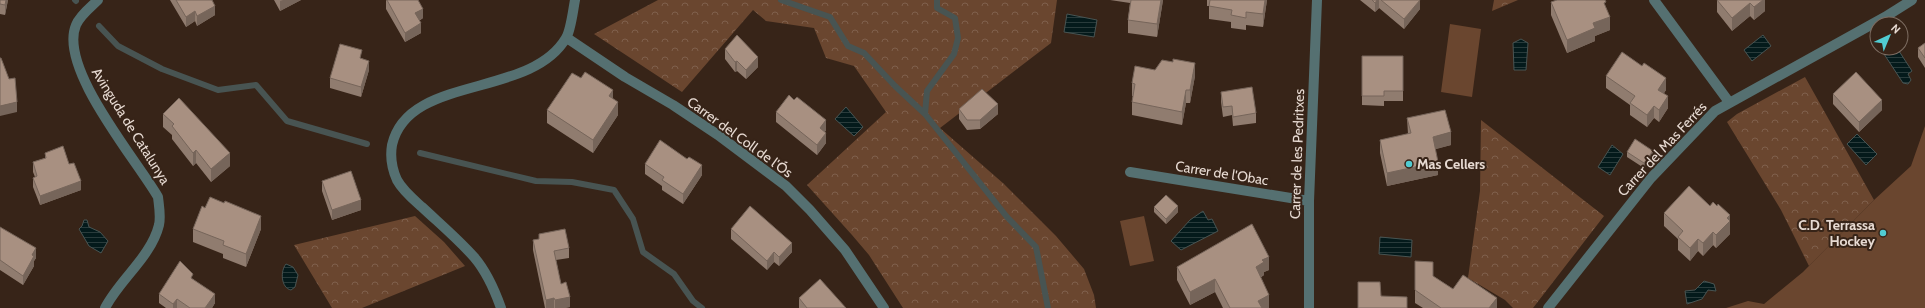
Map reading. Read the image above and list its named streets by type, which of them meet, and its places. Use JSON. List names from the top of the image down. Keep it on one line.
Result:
{"streets":{"street":["Avinguda de Catalunya","Carrer del Coll de l'Ós","Carrer del Mas Ferrés","Carrer de les Pedritxes","Carrer de l'Obac"]},"crossings":[["Carrer de les Pedritxes","Carrer de l'Obac"]],"places":["Mas Cellers","C.D. Terrassa Hockey"],"north":"top right"}
